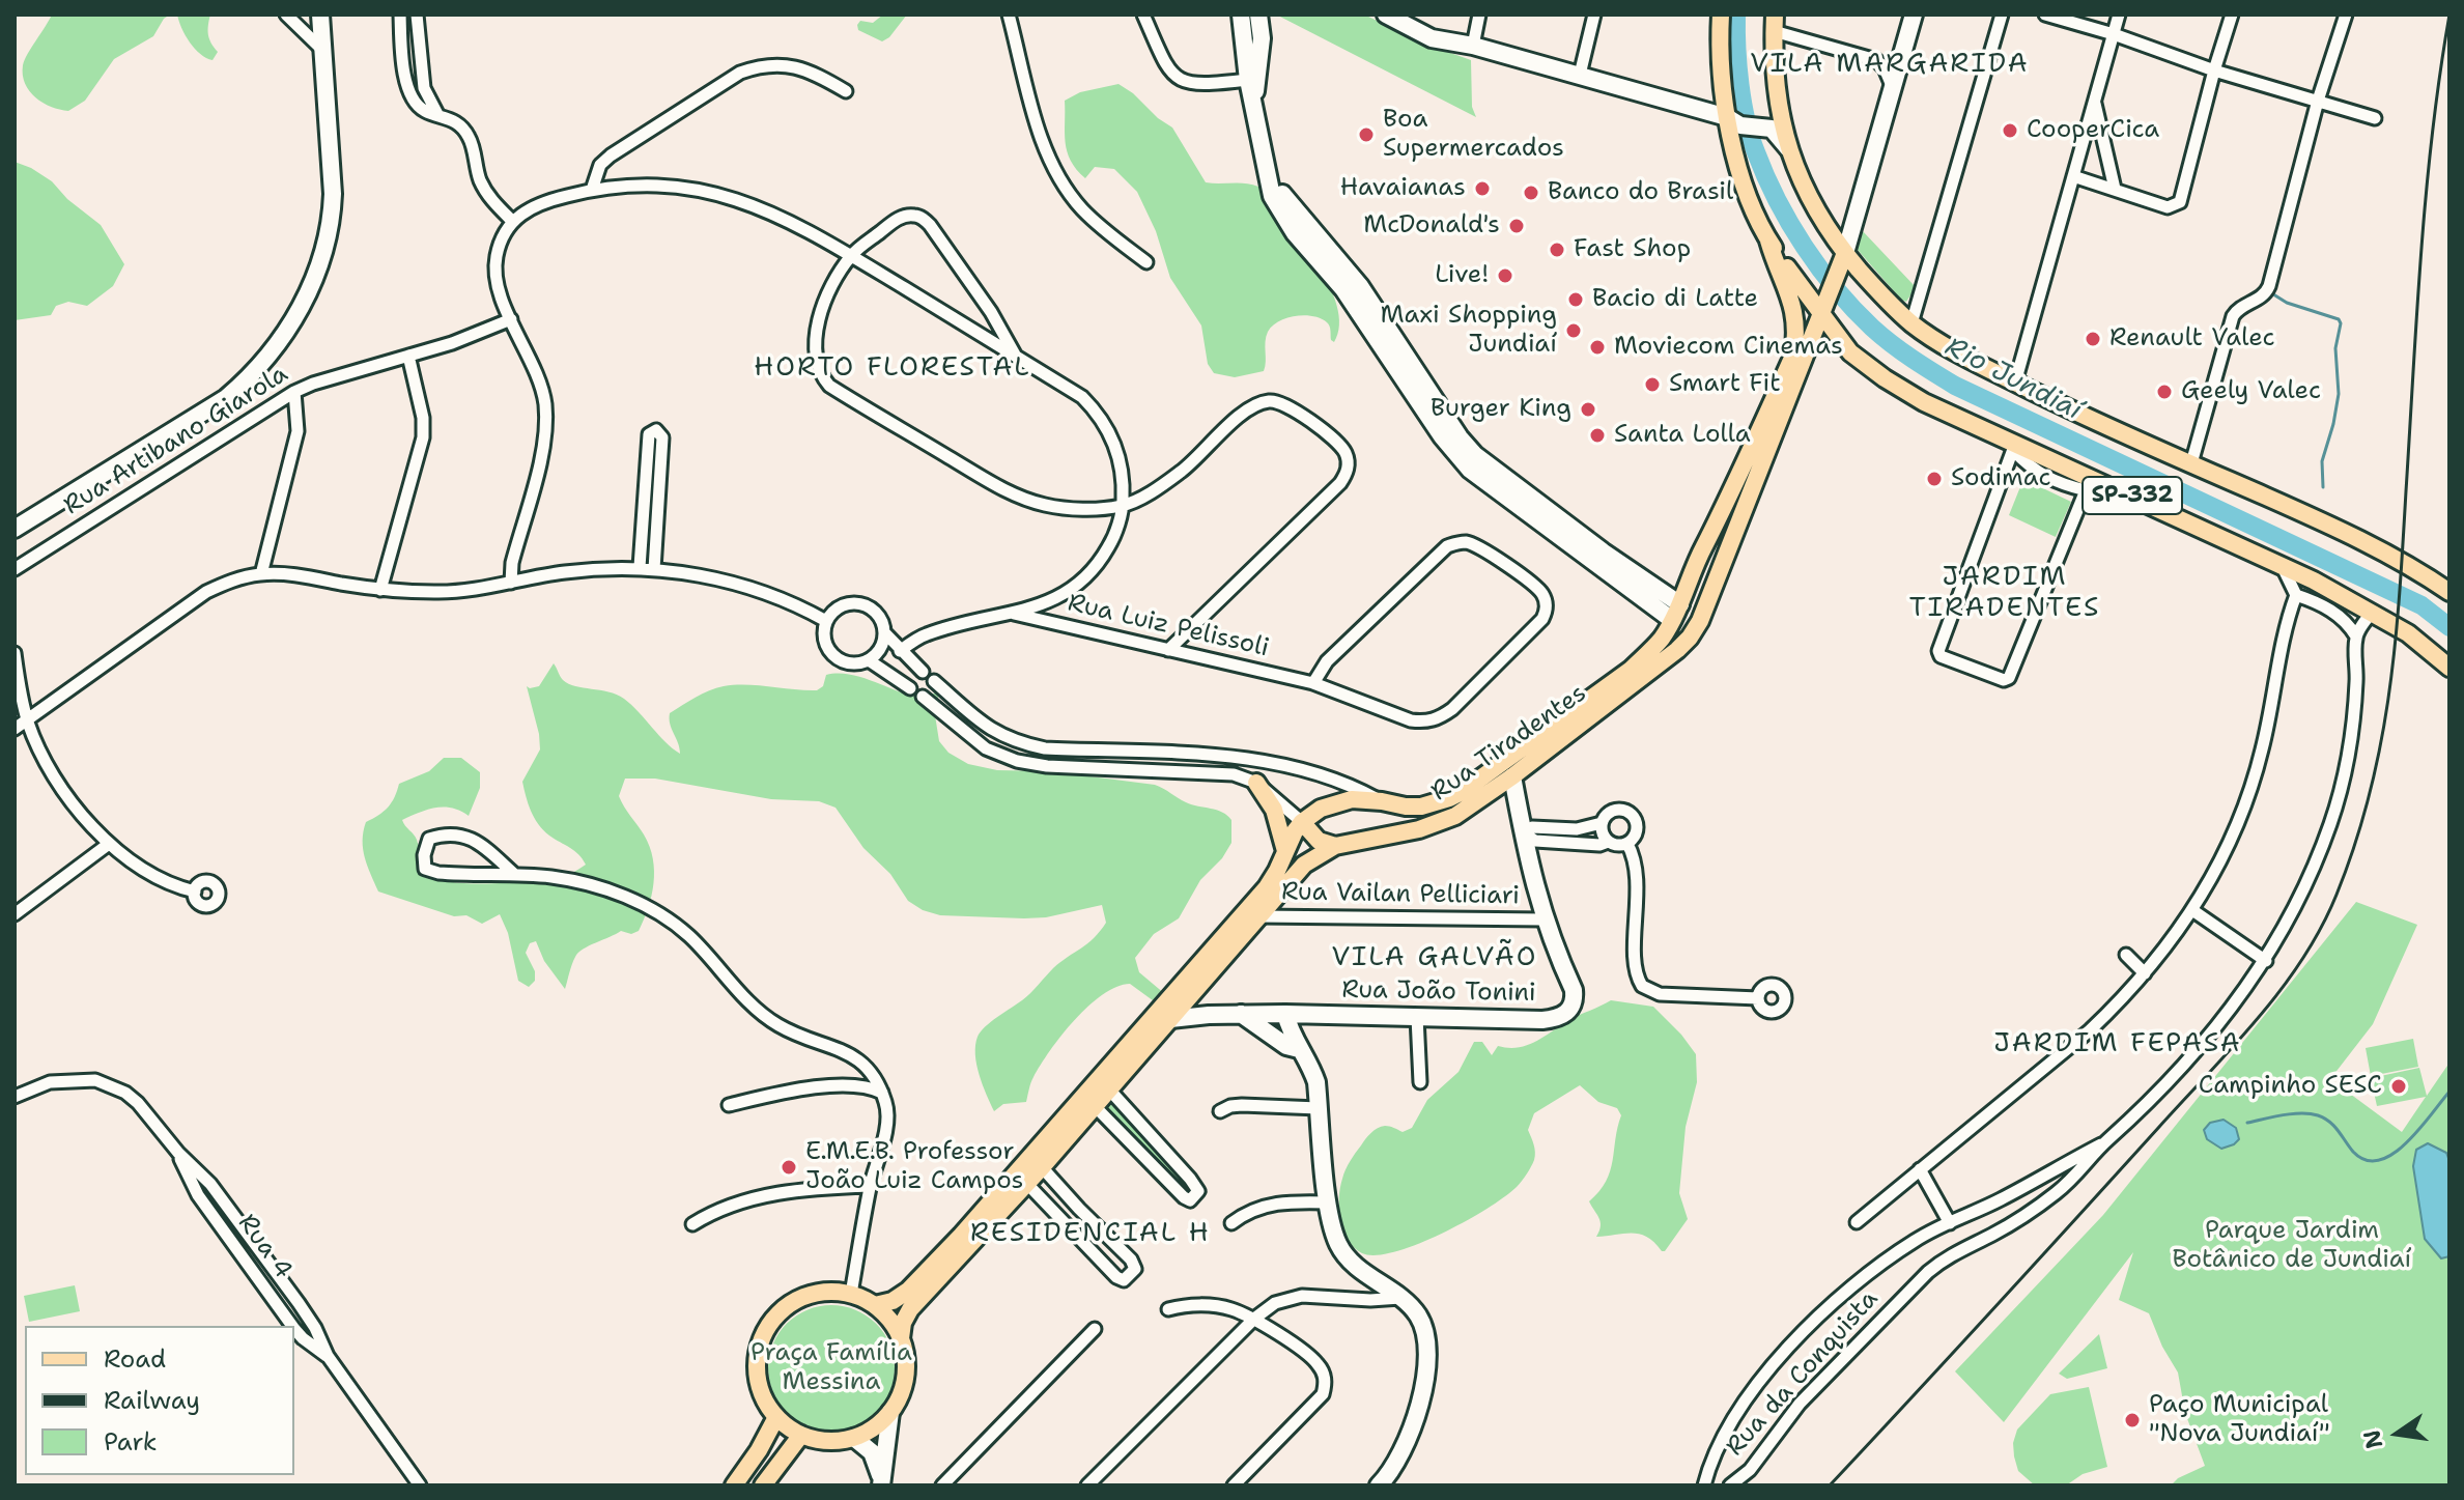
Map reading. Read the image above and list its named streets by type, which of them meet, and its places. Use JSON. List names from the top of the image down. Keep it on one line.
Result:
{"streets":{"main road":["SP-332","Rua Tiradentes"],"street":["Rua Artibano Giarola","Rua Luiz Pelissoli","Rua Vailan Pelliciari","Rua João Tonini","Rua 4","Rua da Conquista"]},"crossings":[["SP-332","Rua Tiradentes"],["Rua Tiradentes","Rua Vailan Pelliciari"],["Rua Tiradentes","Rua João Tonini"],["Rua Vailan Pelliciari","Rua João Tonini"]],"districts":["VILA MARGARIDA","HORTO FLORESTAL","JARDIM TIRADENTES","VILA GALVÃO","JARDIM FEPASA","RESIDENCIAL H"],"water":["Rio Jundiaí"],"parks":["Parque Jardim Botânico de Jundiaí","Praça Família Messina"],"places":["CooperCica","Boa Supermercados","Havaianas","Banco do Brasil","McDonald's","Fast Shop","Live!","Bacio di Latte","Maxi Shopping Jundiaí","Renault Valec","Moviecom Cinemas","Smart Fit","Geely Valec","Burger King","Santa Lolla","Sodimac","Campinho SESC","E.M.E.B. Professor João Luiz Campos","Paço Municipal \"Nova Jundiaí\""],"legend":["Road","Railway","Park"],"north":"left"}
